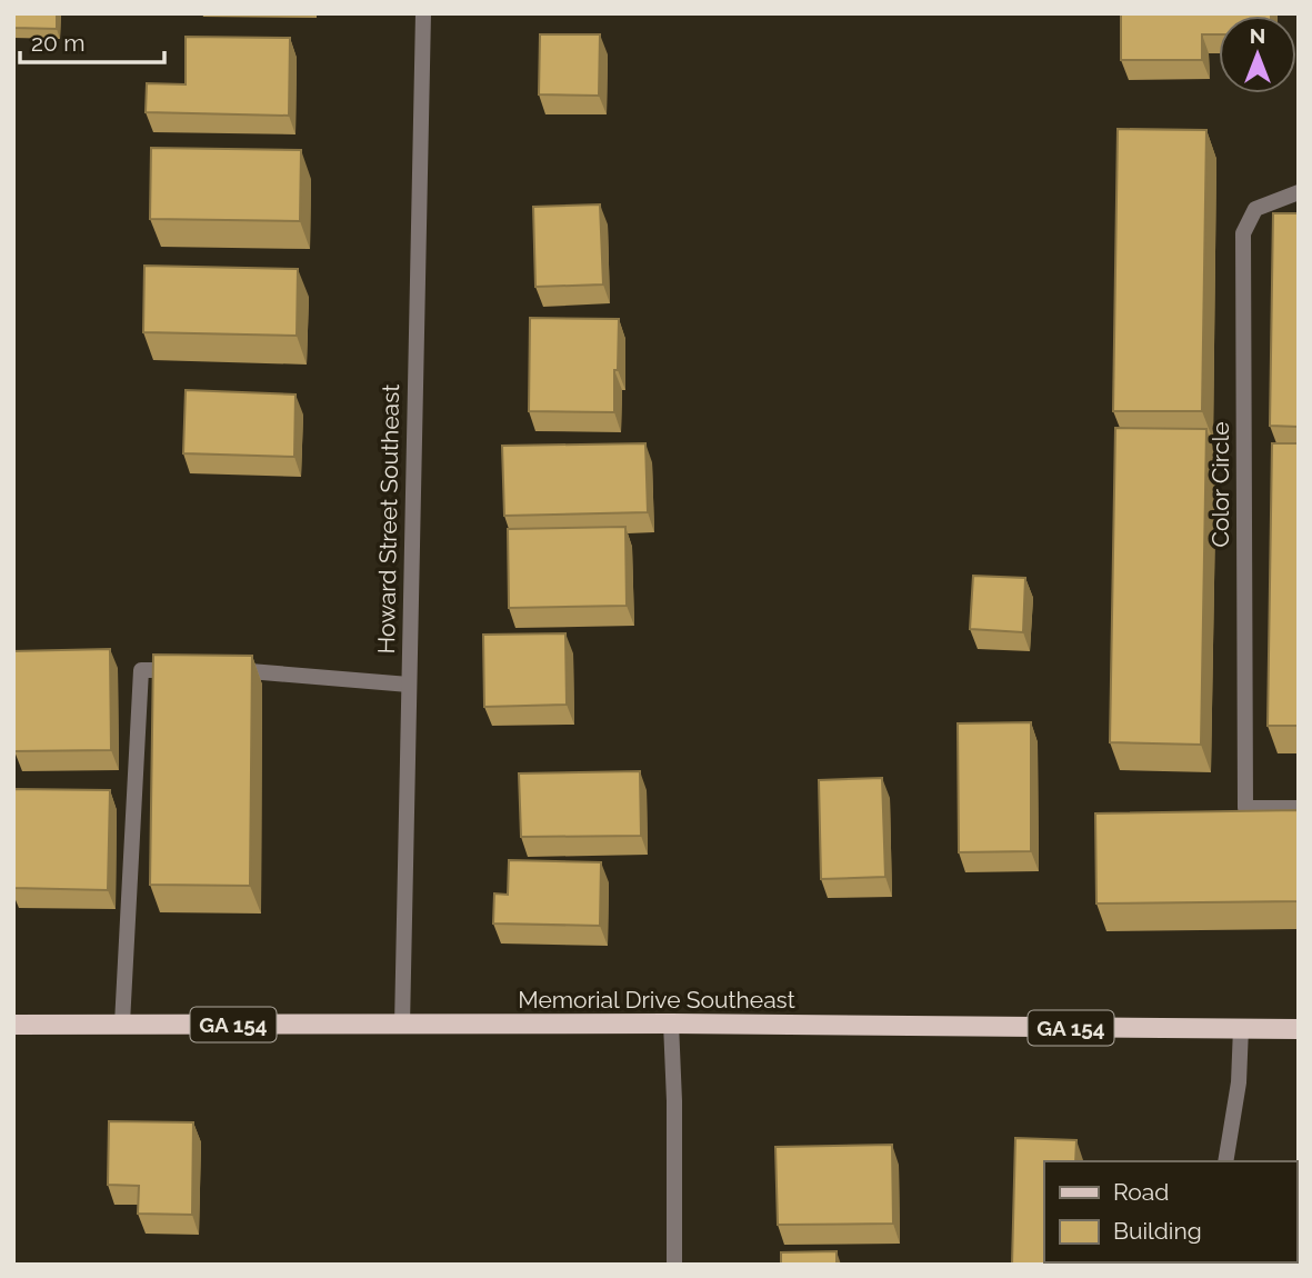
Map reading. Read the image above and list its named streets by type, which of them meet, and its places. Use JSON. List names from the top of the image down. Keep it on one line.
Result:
{"streets":{"main road":["Memorial Drive Southeast","GA 154"],"street":["Color Circle","Howard Street Southeast"]},"crossings":[["Howard Street Southeast","Memorial Drive Southeast"]],"legend":["Road","Building"],"scale_bar":"20 m","north":"top"}
